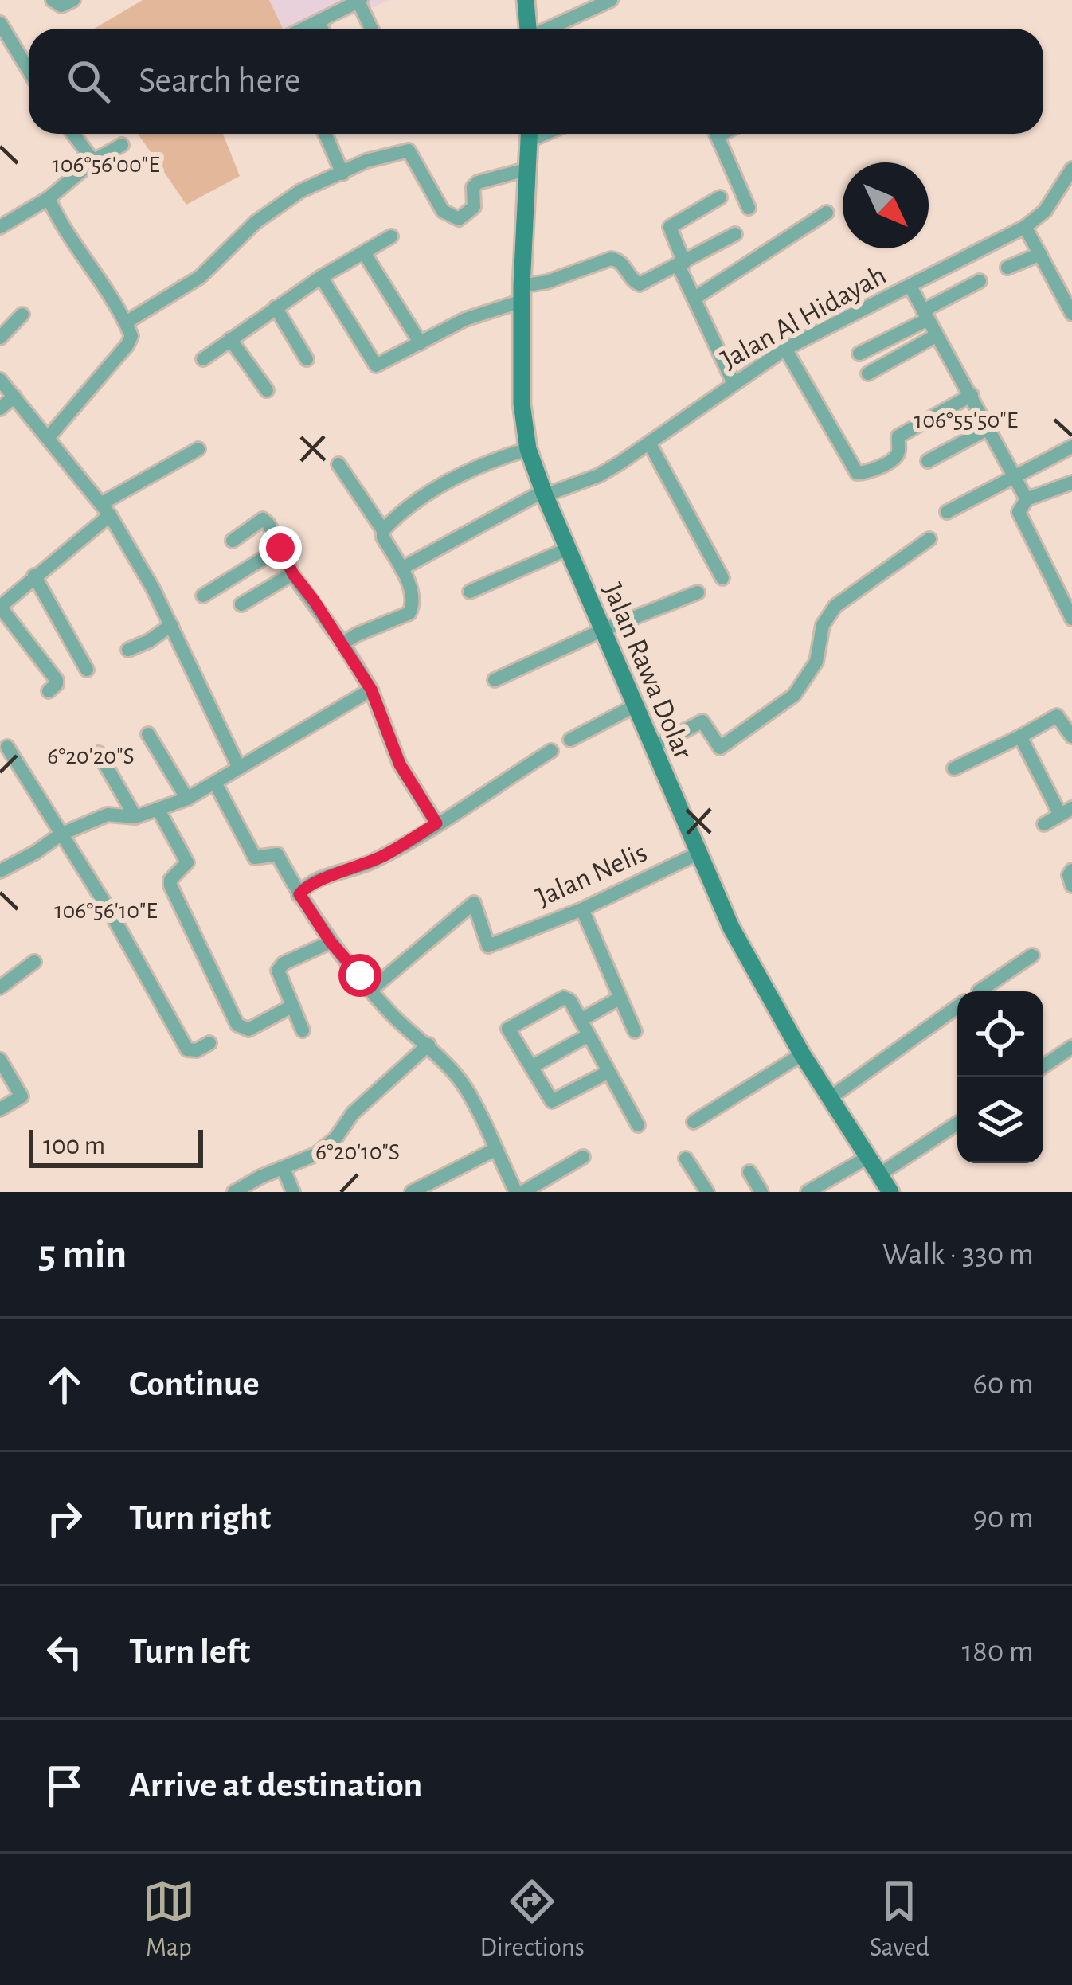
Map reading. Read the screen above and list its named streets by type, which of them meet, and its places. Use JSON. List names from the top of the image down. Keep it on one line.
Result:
{"streets":{"street":["Jalan Al Hidayah","Jalan Rawa Dolar","Jalan Nelis"]},"crossings":[["Jalan Al Hidayah","Jalan Rawa Dolar"],["Jalan Rawa Dolar","Jalan Nelis"]],"scale_bar":"100 m","north":"bottom right","page":{"search":"Search here","scale":"100 m","heading":["5 min","Walk · 330 m"],"list":[["Continue","60 m"],["Turn right","90 m"],["Turn left","180 m"],"Arrive at destination"],"nav":["Map","Directions","Saved"]},"coordinates":["106°56'00\"E","106°55'50\"E","6°20'20\"S","106°56'10\"E","6°20'10\"S"]}
